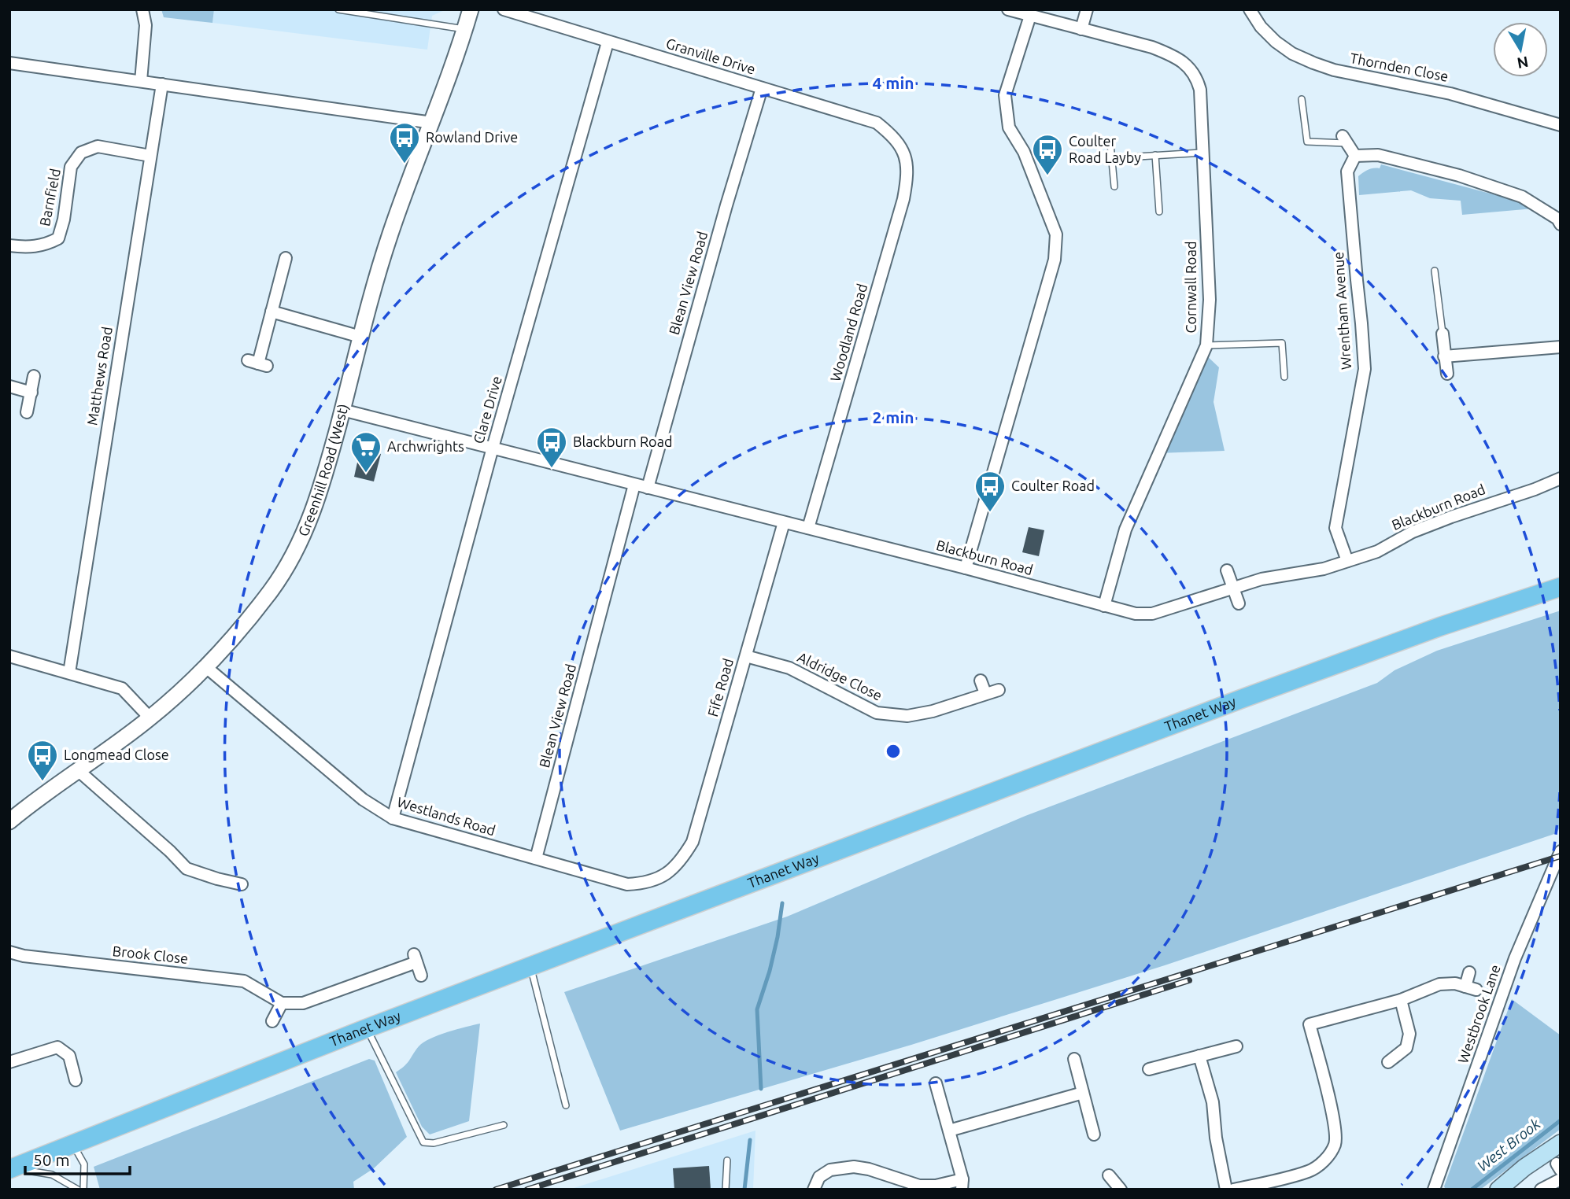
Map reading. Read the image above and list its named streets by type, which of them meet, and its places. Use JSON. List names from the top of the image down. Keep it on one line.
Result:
{"streets":{"main road":["Thanet Way"],"street":["Granville Drive","Thornden Close","Barnfield","Blean View Road","Cornwall Road","Wrentham Avenue","Woodland Road","Matthews Road","Clare Drive","Greenhill Road (West)","Blackburn Road","Aldridge Close","Fife Road","Westlands Road","Brook Close","Westbrook Lane"]},"crossings":[["Granville Drive","Blean View Road"],["Granville Drive","Woodland Road"],["Granville Drive","Clare Drive"],["Barnfield","Matthews Road"],["Blean View Road","Blackburn Road"],["Blean View Road","Westlands Road"],["Cornwall Road","Blackburn Road"],["Wrentham Avenue","Blackburn Road"],["Woodland Road","Blackburn Road"],["Clare Drive","Blackburn Road"],["Clare Drive","Westlands Road"],["Greenhill Road (West)","Blackburn Road"],["Greenhill Road (West)","Westlands Road"],["Blackburn Road","Fife Road"],["Aldridge Close","Fife Road"],["Fife Road","Westlands Road"]],"water":["West Brook"],"places":{"bus stop":["Rowland Drive","Coulter Road Layby","Blackburn Road","Coulter Road","Longmead Close"],"supermarket":["Archwrights"]},"scale_bar":"50 m","north":"bottom","rings":["4 min","2 min"]}
